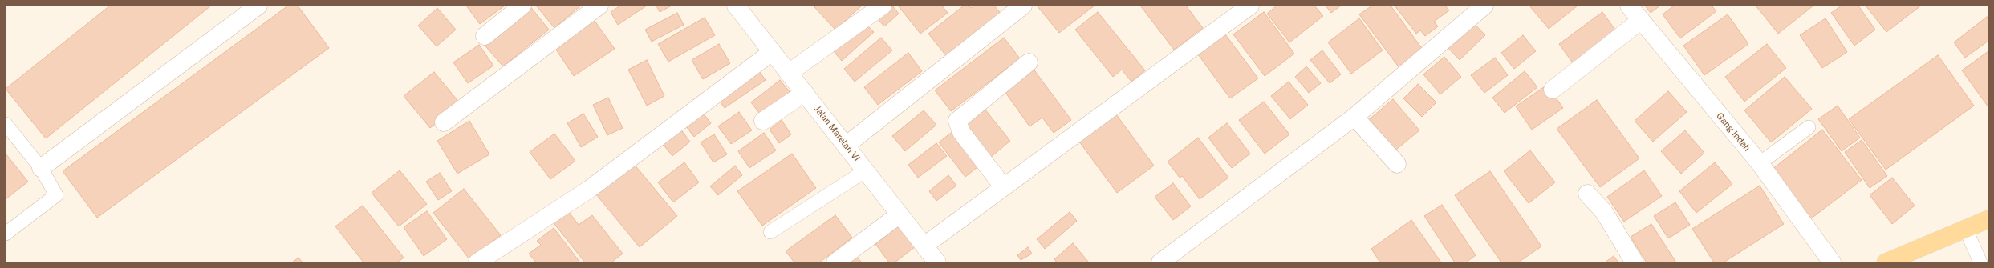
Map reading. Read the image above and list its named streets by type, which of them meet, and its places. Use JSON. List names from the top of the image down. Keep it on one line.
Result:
{"streets":{"street":["Gang Indah","Jalan Marelan VI"]}}
